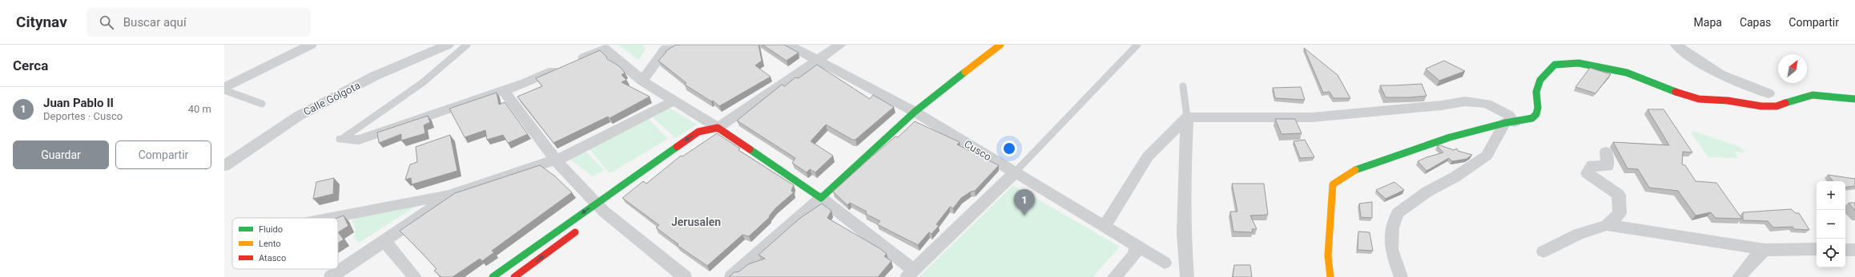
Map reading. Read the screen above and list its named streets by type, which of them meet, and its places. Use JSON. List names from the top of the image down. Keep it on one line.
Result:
{"streets":{"street":["Calle Gólgota","Cusco"]},"districts":["Jerusalen"],"legend":["Fluido","Lento","Atasco"],"north":"top right","page":{"header":"Citynav","search":"Buscar aquí","nav":["Mapa","Capas","Compartir"],"heading":"Cerca","list":[{"mark":"1","name":"Juan Pablo II","note":"Deportes · Cusco","value":"40 m"}],"buttons":["Guardar","Compartir"],"map_buttons":["+","−"],"pins":"1"}}
